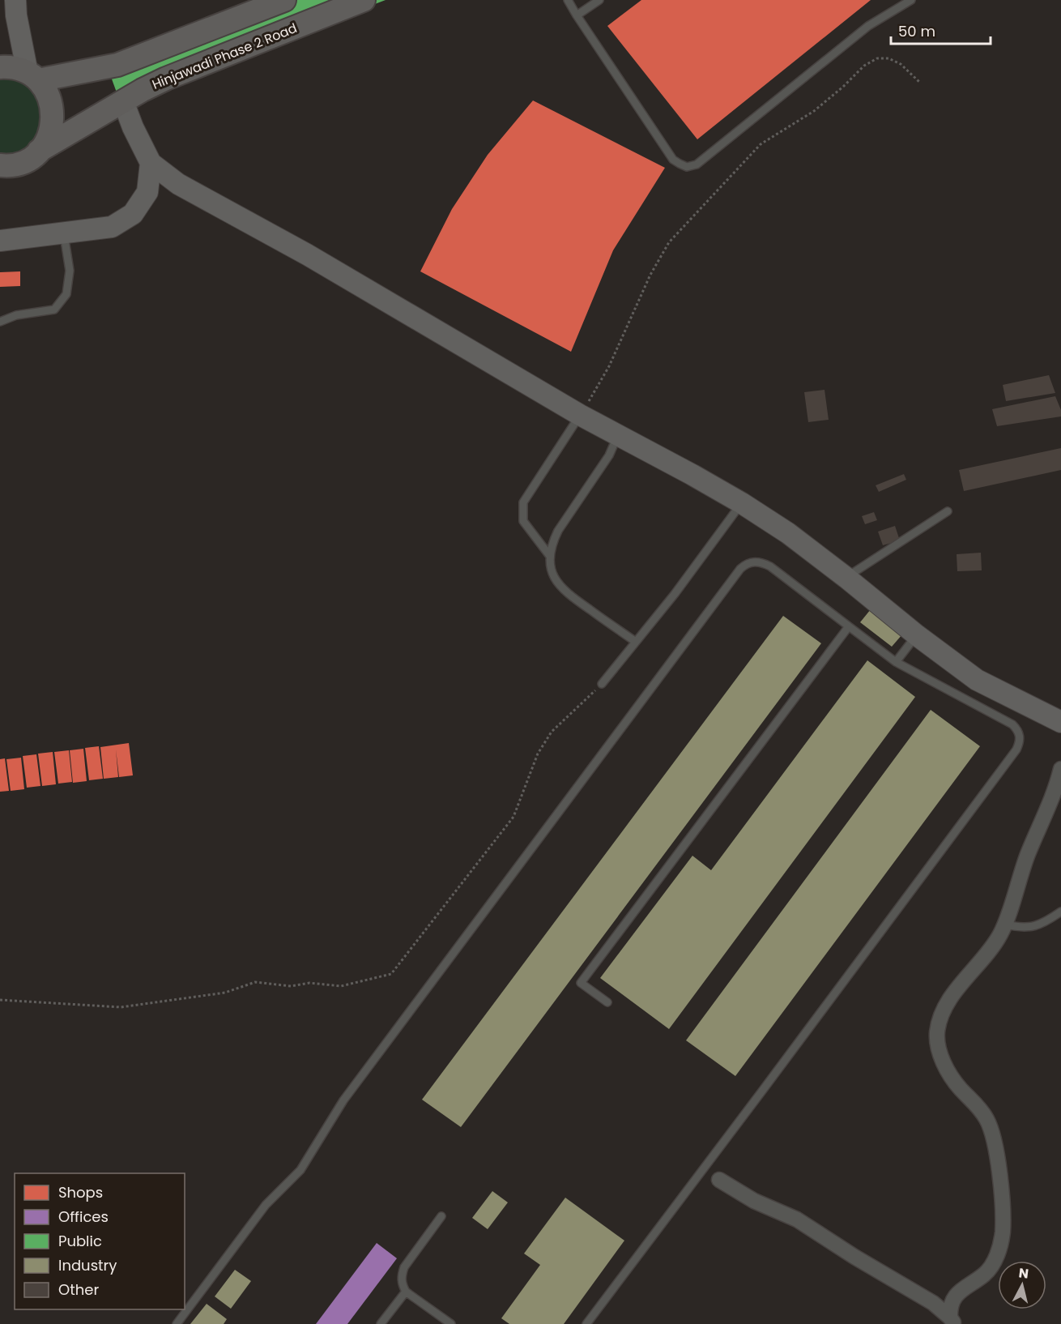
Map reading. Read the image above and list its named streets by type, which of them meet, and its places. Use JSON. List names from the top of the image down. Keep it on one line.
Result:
{"streets":{"main road":["Hinjawadi Phase 2 Road"]},"legend":["Shops","Offices","Public","Industry","Other"],"scale_bar":"50 m","north":"top"}
